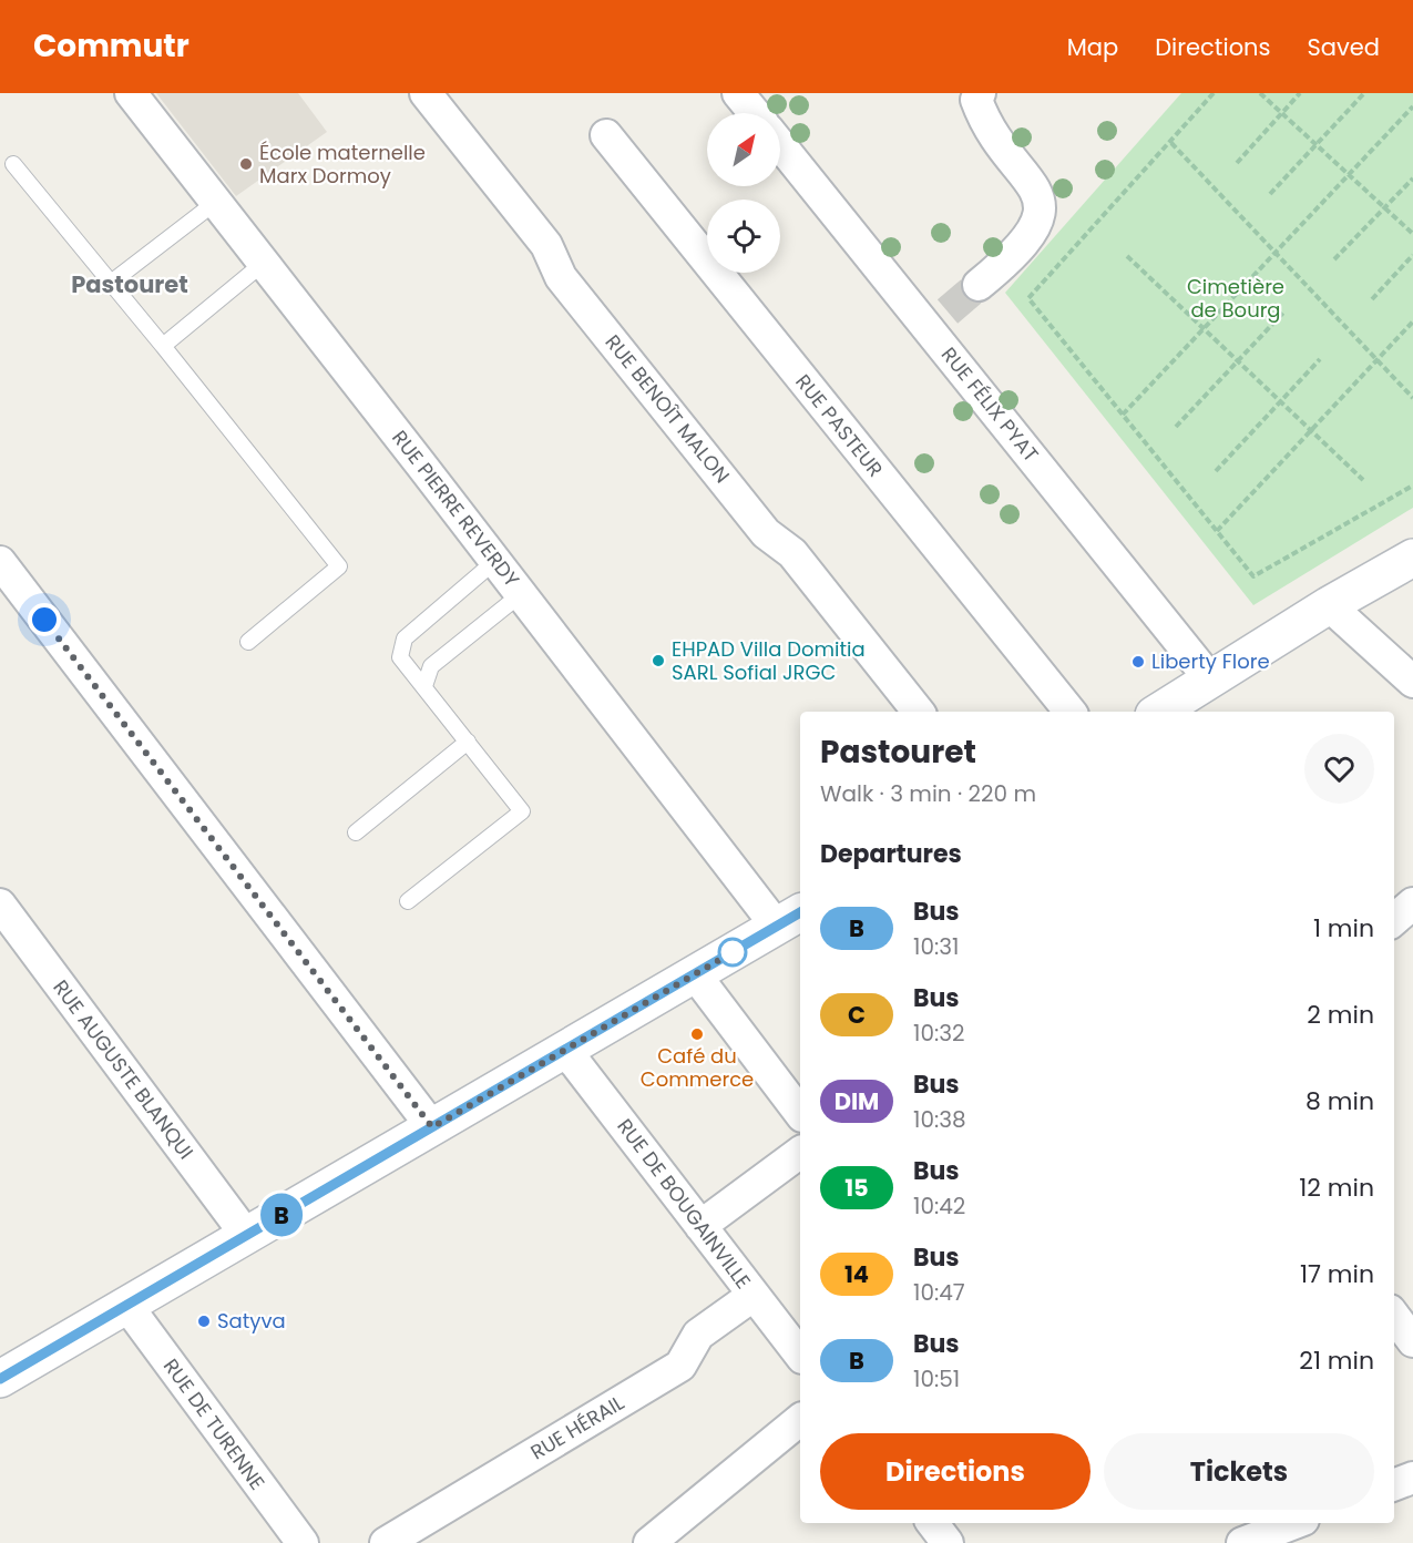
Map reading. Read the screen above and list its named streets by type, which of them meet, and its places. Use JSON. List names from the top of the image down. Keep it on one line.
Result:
{"streets":{"street":["RUE FÉLIX PYAT","RUE BENOÎT MALON","RUE PASTEUR","RUE PIERRE REVERDY","RUE AUGUSTE BLANQUI","RUE DE BOUGAINVILLE","RUE DE TURENNE","RUE HÉRAIL"]},"crossings":[["RUE DE BOUGAINVILLE","RUE HÉRAIL"]],"districts":["Pastouret"],"parks":["Cimetière de Bourg"],"places":["École maternelle Marx Dormoy","EHPAD Villa Domitia SARL Sofial JRGC","Liberty Flore","Café du Commerce","Satyva"],"lines":["bus line B"],"north":"top right","page":{"header":"Commutr","nav":["Map","Directions","Saved"],"on_map":"B","heading":[["Pastouret","Walk · 3 min · 220 m"],"Departures"],"list":[{"mark":"B","name":"Bus","note":"10:31","value":"1 min"},{"mark":"C","name":"Bus","note":"10:32","value":"2 min"},{"mark":"DIM","name":"Bus","note":"10:38","value":"8 min"},{"mark":"15","name":"Bus","note":"10:42","value":"12 min"},{"mark":"14","name":"Bus","note":"10:47","value":"17 min"},{"mark":"B","name":"Bus","note":"10:51","value":"21 min"}],"buttons":["Directions","Tickets"]}}
